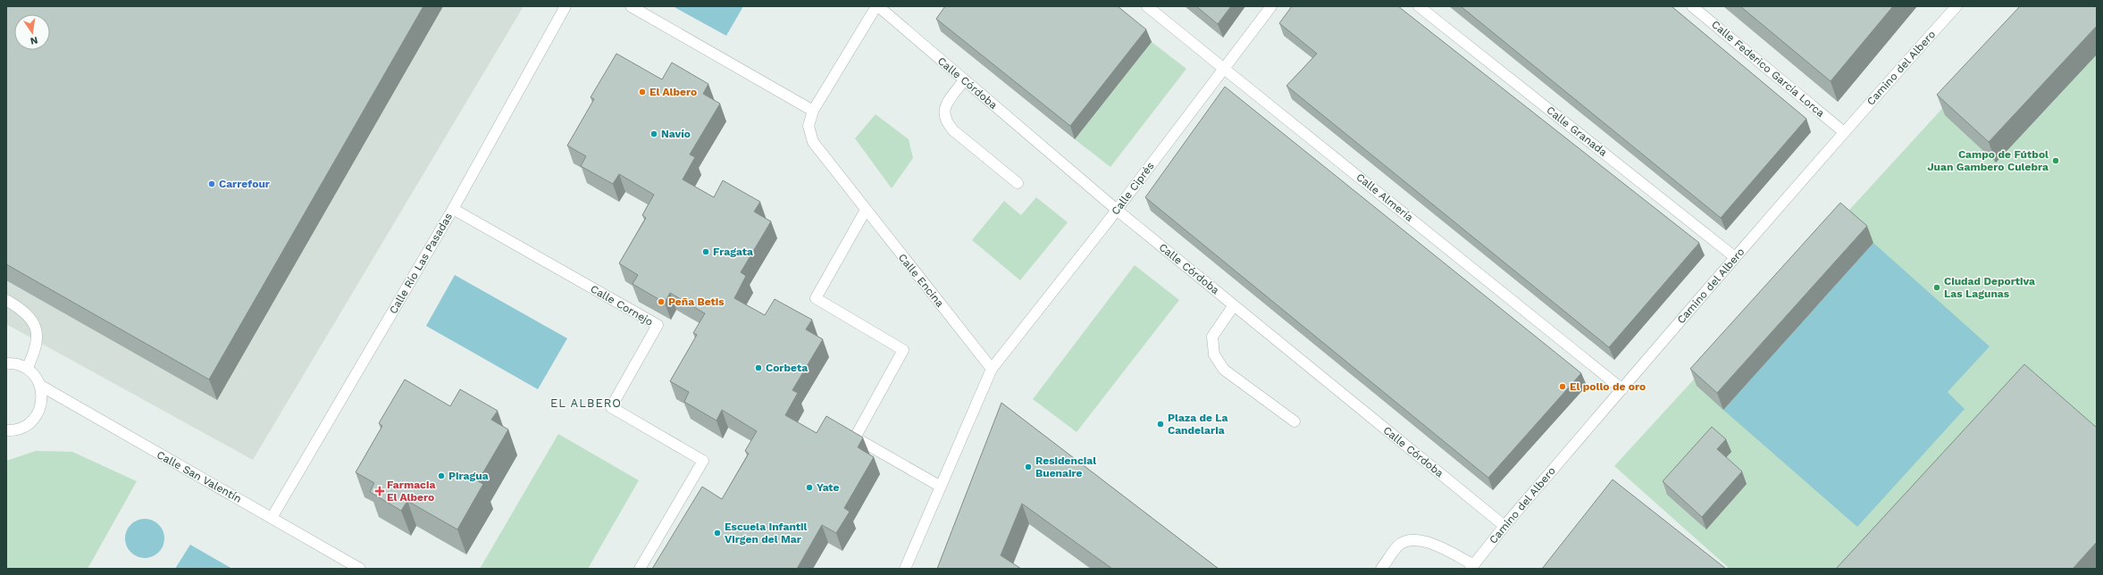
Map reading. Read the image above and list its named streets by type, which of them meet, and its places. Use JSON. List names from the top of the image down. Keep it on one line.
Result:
{"streets":{"street":["Camino del Albero","Calle Federico García Lorca","Calle Córdoba","Calle Granada","Calle Ciprés","Calle Almería","Calle Río Las Pasadas","Calle Encina","Calle Cornejo","Calle San Valentín"]},"crossings":[["Camino del Albero","Calle Federico García Lorca"],["Camino del Albero","Calle Córdoba"],["Camino del Albero","Calle Granada"],["Camino del Albero","Calle Almería"],["Calle Córdoba","Calle Ciprés"],["Calle Córdoba","Calle Encina"],["Calle Ciprés","Calle Almería"],["Calle Ciprés","Calle Encina"],["Calle Río Las Pasadas","Calle Cornejo"],["Calle Río Las Pasadas","Calle San Valentín"]],"districts":["EL ALBERO"],"places":{"other":["El Albero","Navío","Campo de Fútbol Juan Gambero Culebra","Carrefour","Fragata","Ciudad Deportiva Las Lagunas","Peña Betis","Corbeta","El pollo de oro","Plaza de La Candelaria","Residencial Buenaire","Piragua","Yate","Escuela Infantil Virgen del Mar"],"health":["Farmacia El Albero"]},"north":"bottom"}
